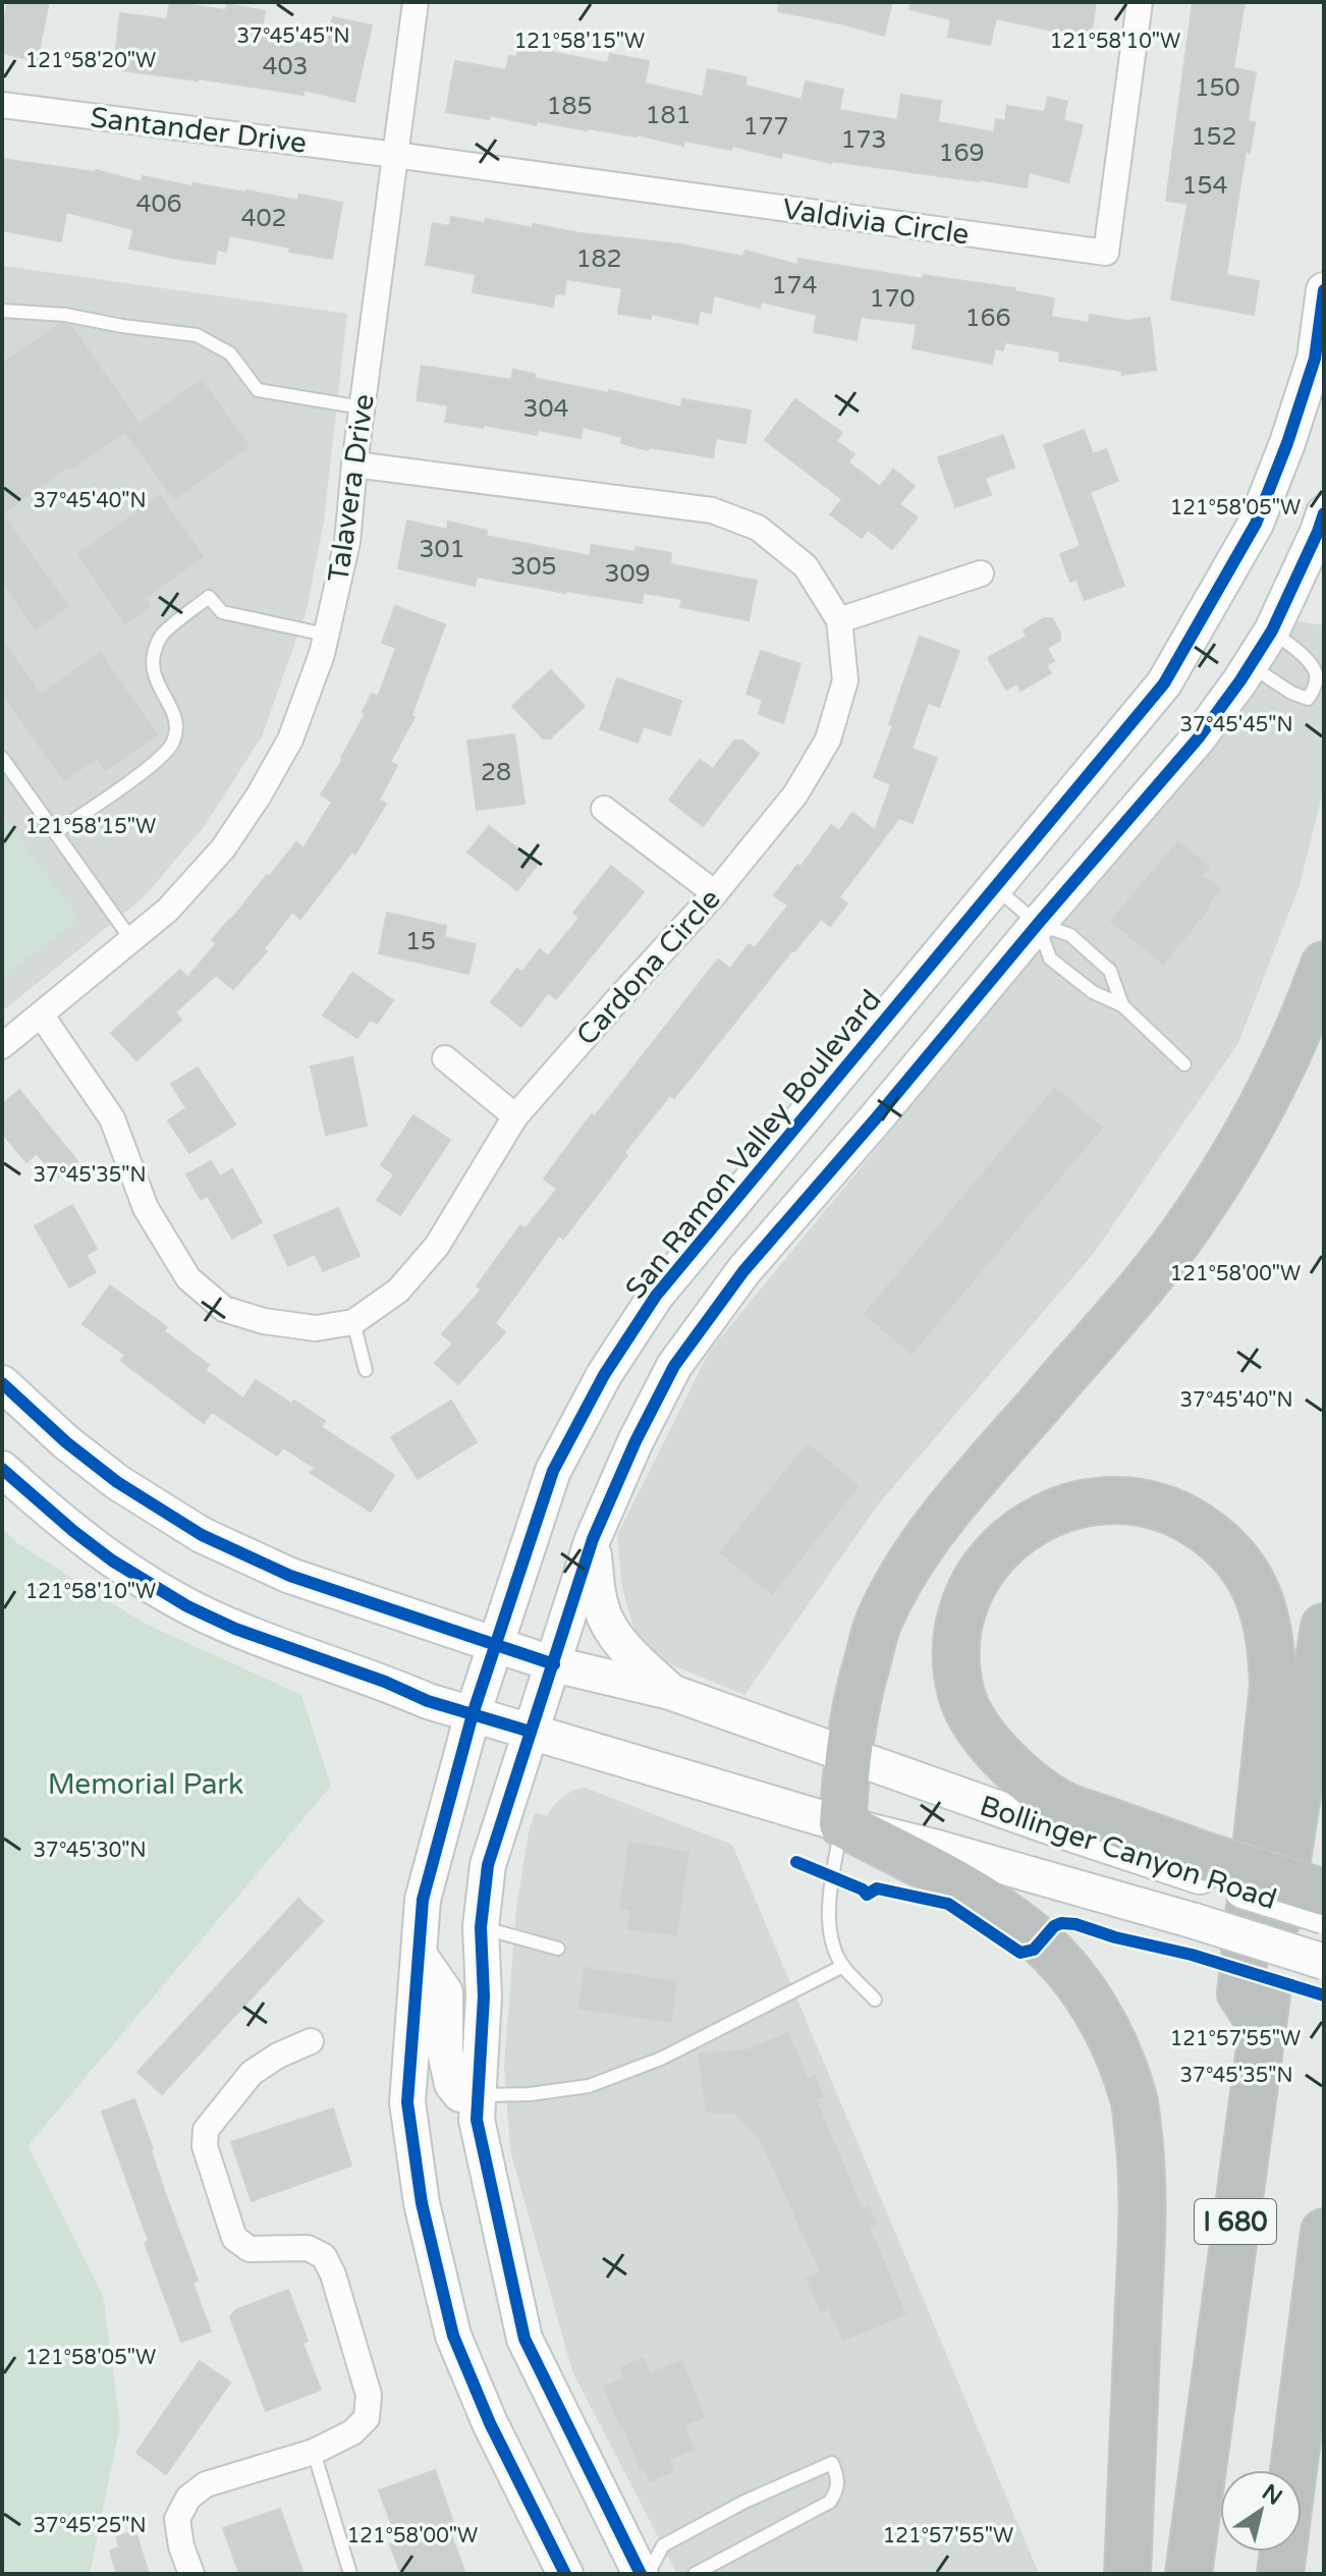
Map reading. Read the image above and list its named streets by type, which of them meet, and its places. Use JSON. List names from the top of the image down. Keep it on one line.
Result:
{"streets":{"highway":["I 680"],"main road":["San Ramon Valley Boulevard","Bollinger Canyon Road"],"street":["Santander Drive","Valdivia Circle","Talavera Drive","Cardona Circle"]},"crossings":[["Santander Drive","Valdivia Circle"],["Santander Drive","Talavera Drive"],["Valdivia Circle","Talavera Drive"],["Talavera Drive","Cardona Circle"],["San Ramon Valley Boulevard","Bollinger Canyon Road"]],"parks":["Memorial Park"],"house_numbers":["403","150","185","181","177","152","173","169","154","406","402","182","174","170","166","304","301","305","309","28","15"],"north":"top right","coordinates":["37°45'45\"N","121°58'15\"W","121°58'10\"W","121°58'20\"W","37°45'40\"N","121°58'05\"W","37°45'35\"N","121°58'00\"W","37°45'30\"N","121°57'55\"W","37°45'25\"N"]}
